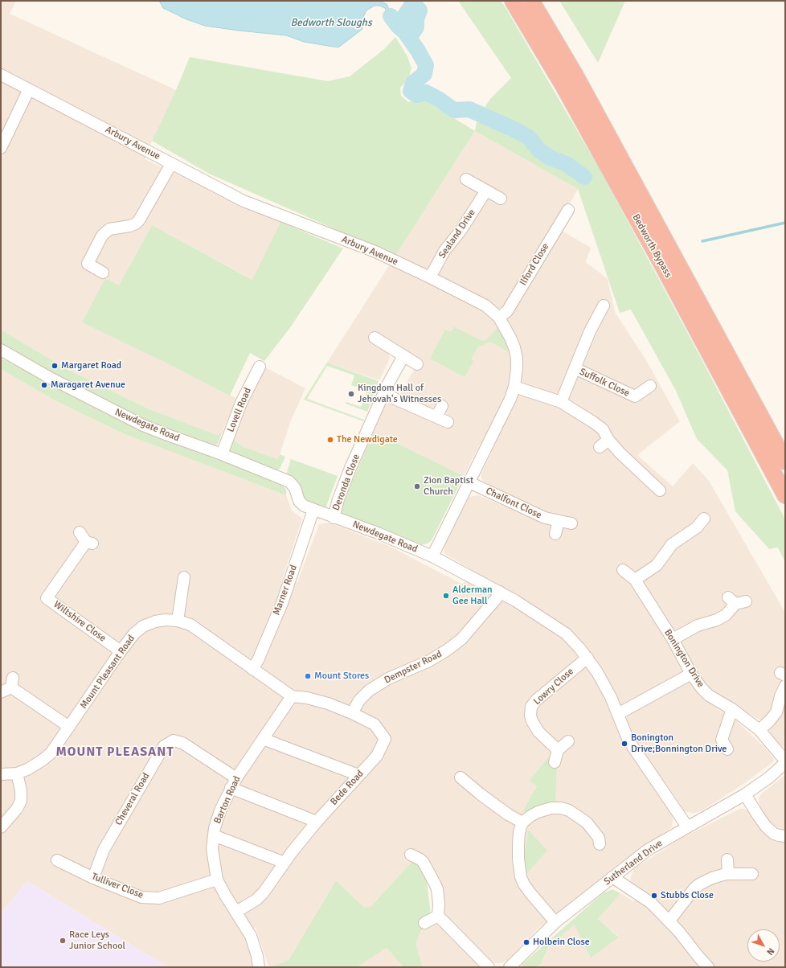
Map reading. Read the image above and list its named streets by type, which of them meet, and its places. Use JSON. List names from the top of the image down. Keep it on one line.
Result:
{"streets":{"highway":["Bedworth Bypass"],"street":["Arbury Avenue","Sealand Drive","Ilford Close","Suffolk Close","Lovell Road","Newdegate Road","Deronda Close","Chalfont Close","Marner Road","Wiltshire Close","Bonington Drive","Dempster Road","Mount Pleasant Road","Lowry Close","Bede Road","Cheveral Road","Barton Road","Sutherland Drive","Tulliver Close"]},"crossings":[["Arbury Avenue","Sealand Drive"],["Arbury Avenue","Ilford Close"],["Arbury Avenue","Newdegate Road"],["Arbury Avenue","Chalfont Close"],["Lovell Road","Newdegate Road"],["Newdegate Road","Deronda Close"],["Newdegate Road","Marner Road"],["Newdegate Road","Dempster Road"],["Newdegate Road","Lowry Close"],["Newdegate Road","Sutherland Drive"],["Marner Road","Mount Pleasant Road"],["Wiltshire Close","Mount Pleasant Road"],["Dempster Road","Bede Road"],["Mount Pleasant Road","Bede Road"],["Mount Pleasant Road","Barton Road"],["Bede Road","Cheveral Road"],["Bede Road","Barton Road"],["Cheveral Road","Barton Road"],["Cheveral Road","Tulliver Close"],["Barton Road","Tulliver Close"]],"districts":["MOUNT PLEASANT"],"water":["Bedworth Sloughs"],"places":["Margaret Road","Maragaret Avenue","Kingdom Hall of Jehovah's Witnesses","The Newdigate","Zion Baptist Church","Alderman Gee Hall","Mount Stores","Bonington Drive;Bonnington Drive","Stubbs Close","Race Leys Junior School","Holbein Close"],"north":"bottom right"}
